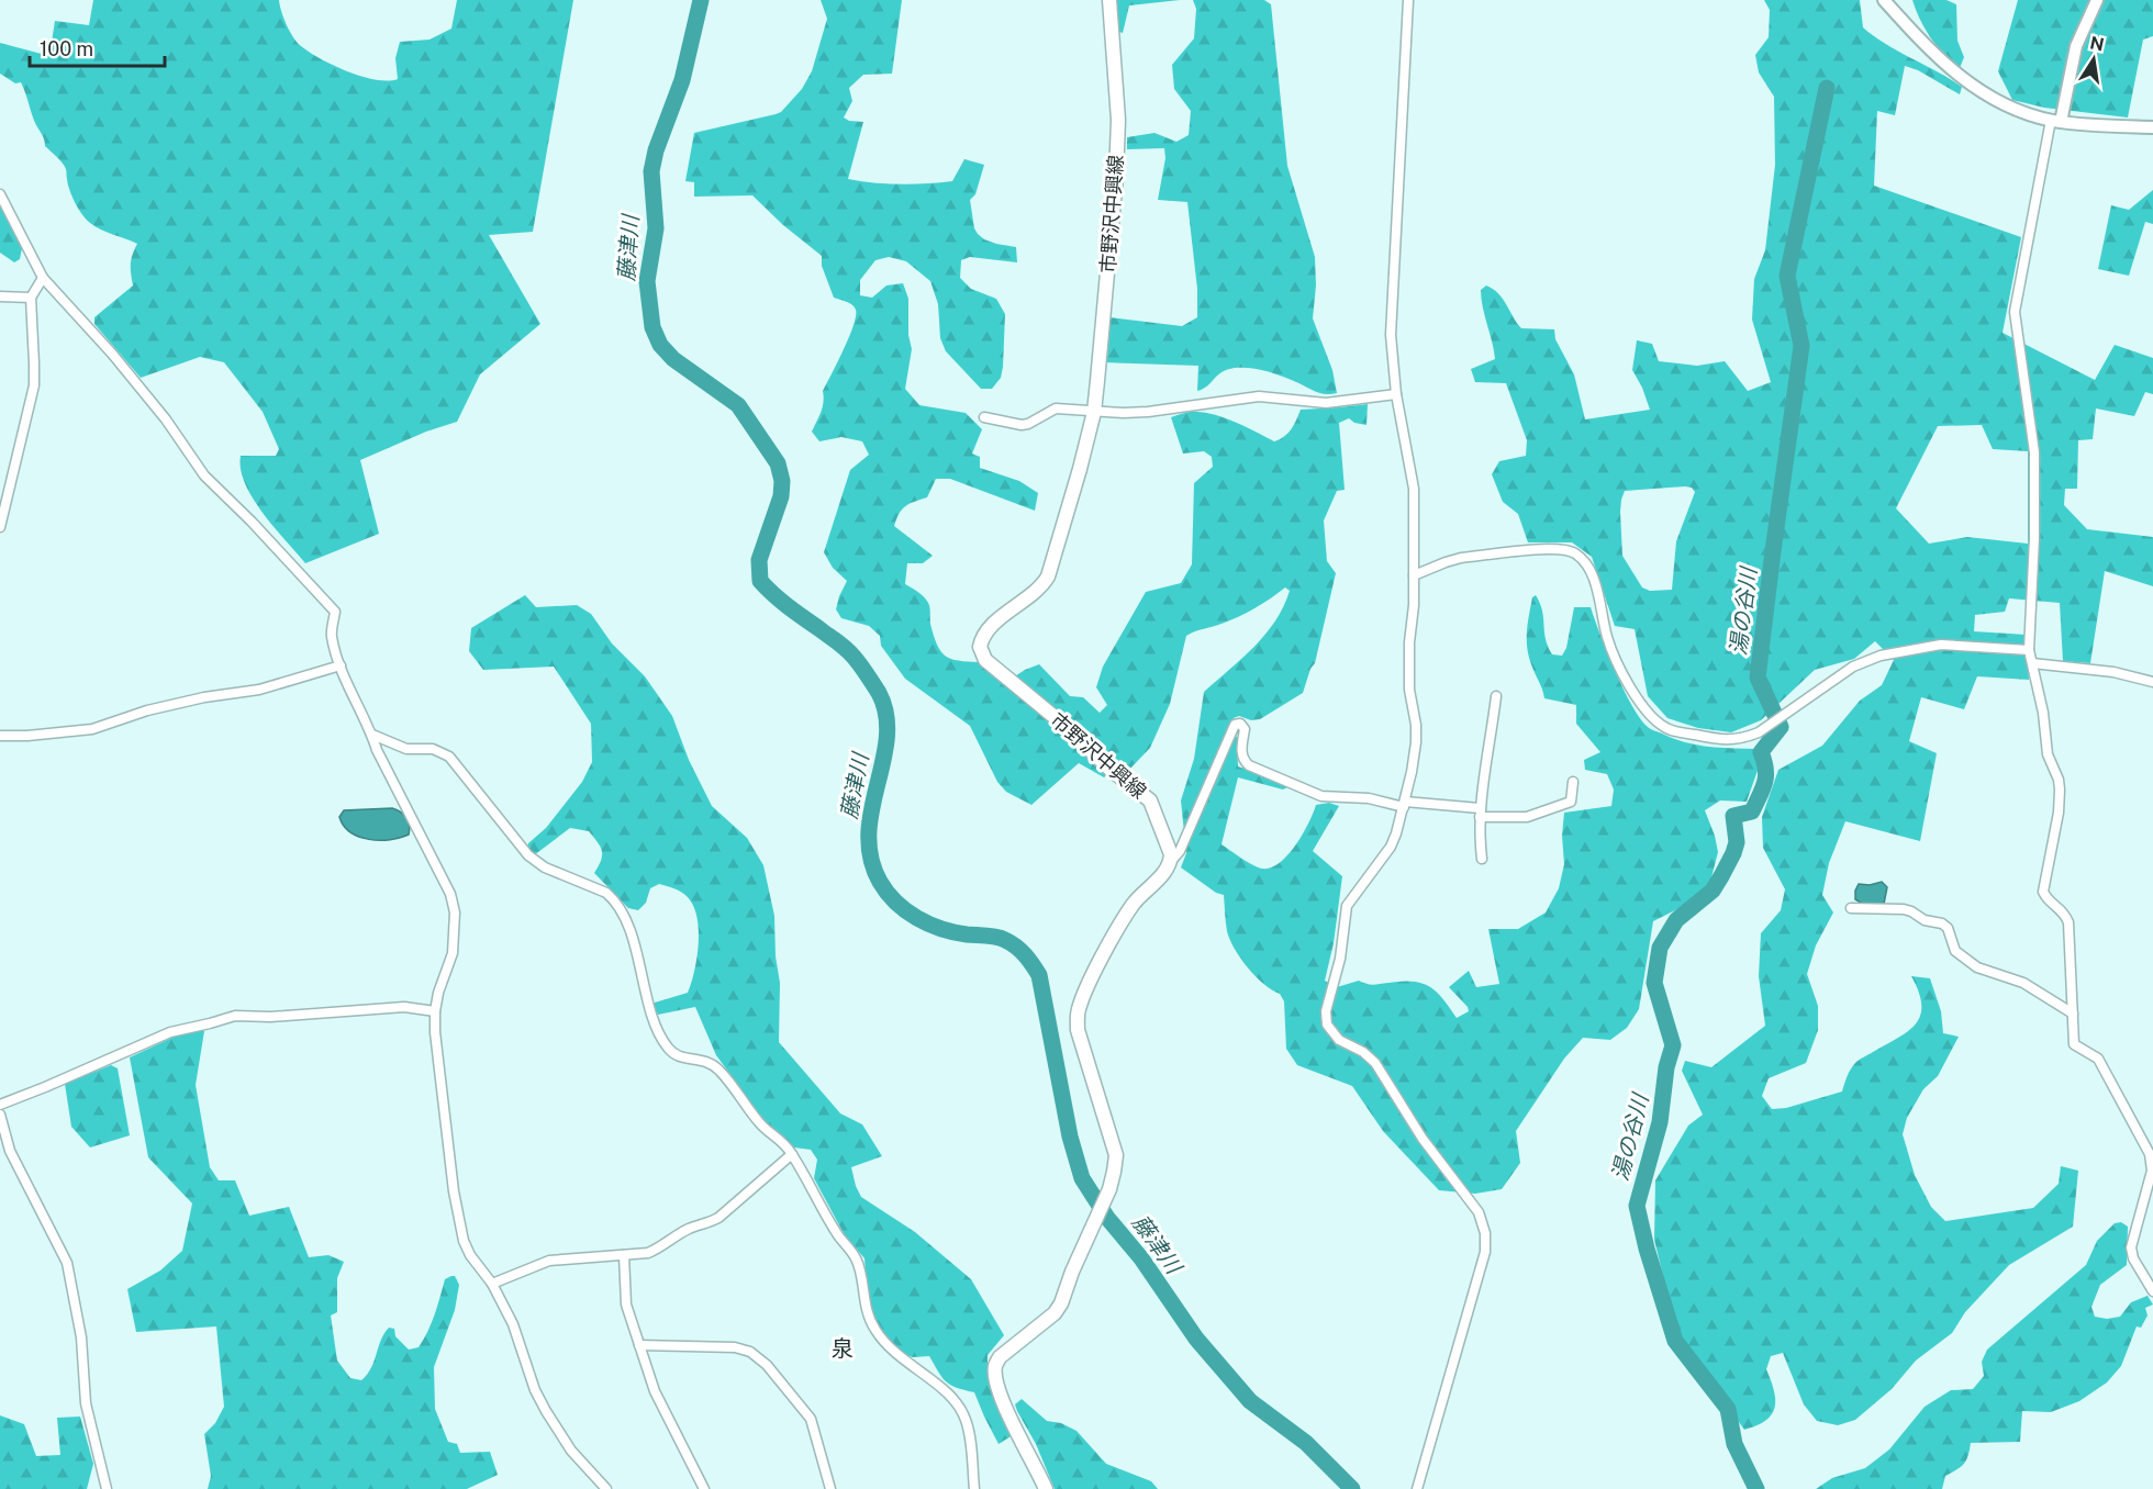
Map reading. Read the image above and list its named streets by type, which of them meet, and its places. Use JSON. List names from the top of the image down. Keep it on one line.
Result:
{"streets":{"main road":["市野沢中興線"]},"districts":["泉"],"water":["藤津川","湯の谷川"],"scale_bar":"100 m","north":"top"}
